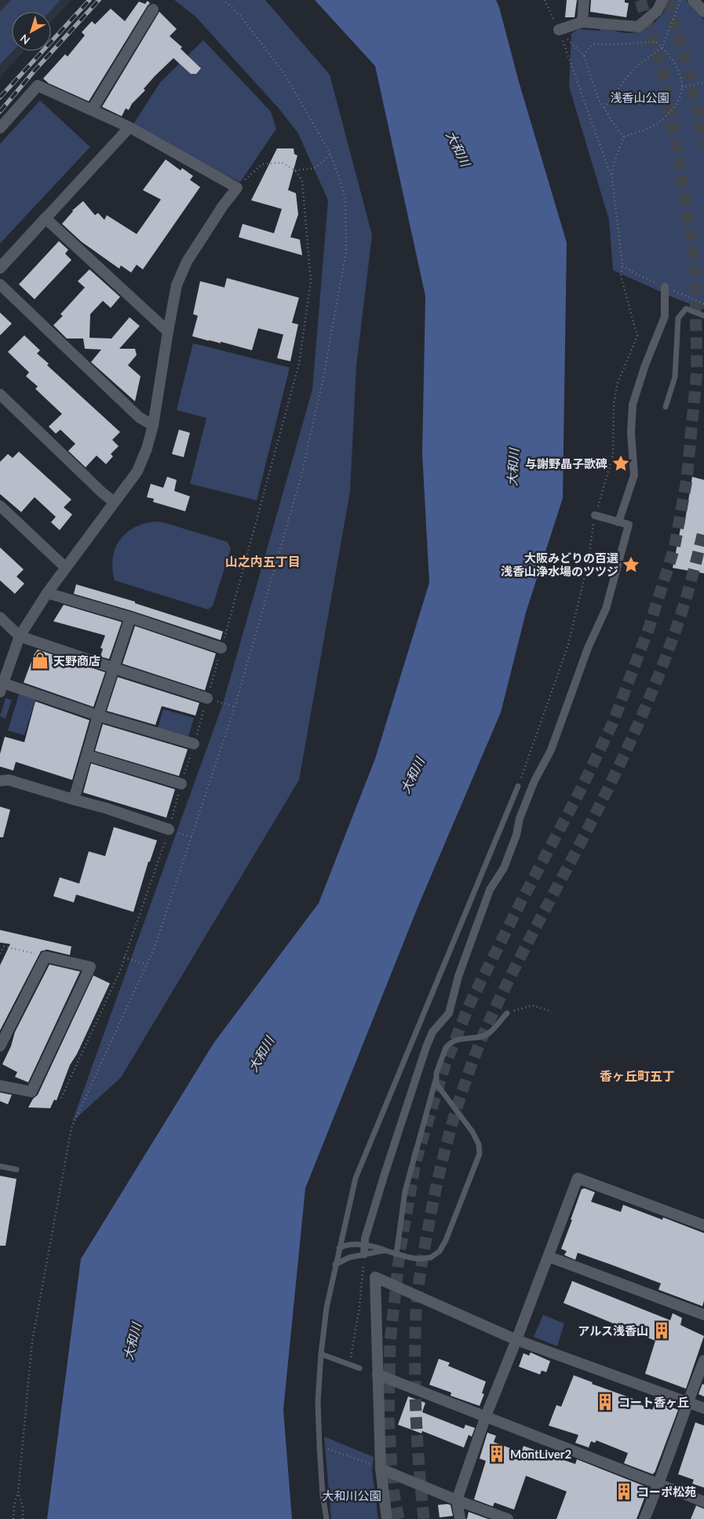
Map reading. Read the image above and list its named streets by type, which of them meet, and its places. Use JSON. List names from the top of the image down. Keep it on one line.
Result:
{"districts":["山之内五丁目","香ヶ丘町五丁"],"water":["大和川"],"parks":["浅香山公園","大和川公園"],"places":{"place":["与謝野晶子歌碑","大阪みどりの百選 浅香山浄水場のツツジ"],"shop":["天野商店"],"building":["アルス浅香山","コート香ヶ丘","MontLiver2","コーポ松苑"]},"north":"bottom left"}
